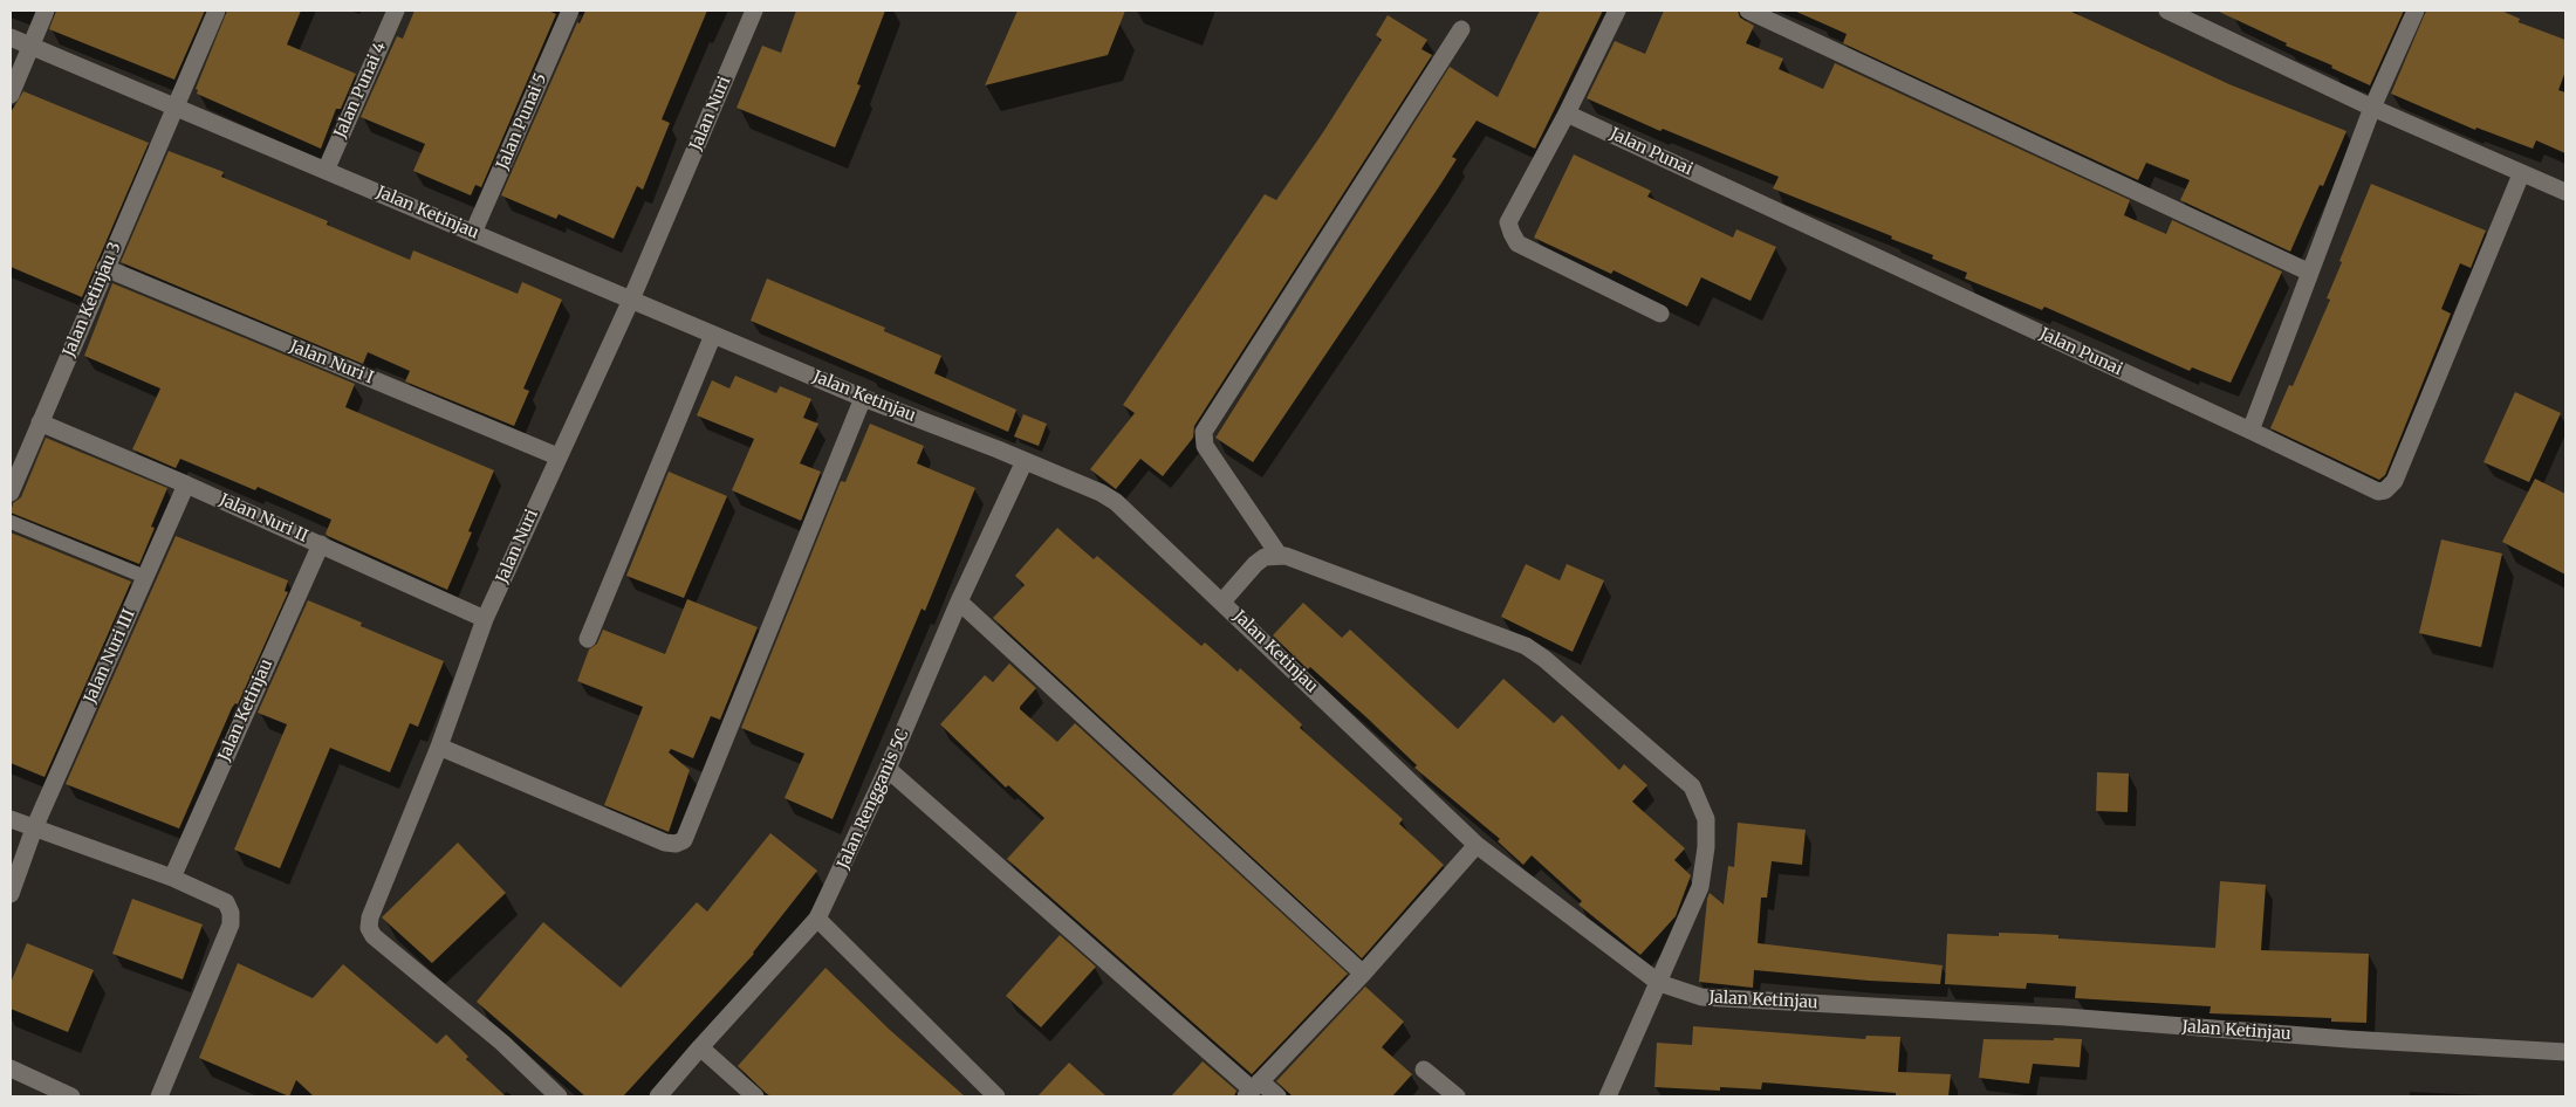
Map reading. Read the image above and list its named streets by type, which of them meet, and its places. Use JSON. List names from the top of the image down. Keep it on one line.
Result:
{"streets":{"street":["Jalan Punai 4","Jalan Nuri","Jalan Punai 5","Jalan Punai","Jalan Ketinjau","Jalan Ketinjau 3","Jalan Nuri I","Jalan Nuri II","Jalan Nuri III","Jalan Rengganis 5C"]},"crossings":[["Jalan Punai 4","Jalan Ketinjau"],["Jalan Nuri","Jalan Ketinjau"],["Jalan Nuri","Jalan Nuri I"],["Jalan Nuri","Jalan Nuri II"],["Jalan Punai 5","Jalan Ketinjau"],["Jalan Ketinjau","Jalan Ketinjau 3"],["Jalan Ketinjau","Jalan Nuri II"],["Jalan Ketinjau","Jalan Rengganis 5C"],["Jalan Ketinjau 3","Jalan Nuri I"],["Jalan Ketinjau 3","Jalan Nuri II"],["Jalan Nuri II","Jalan Nuri III"]]}
